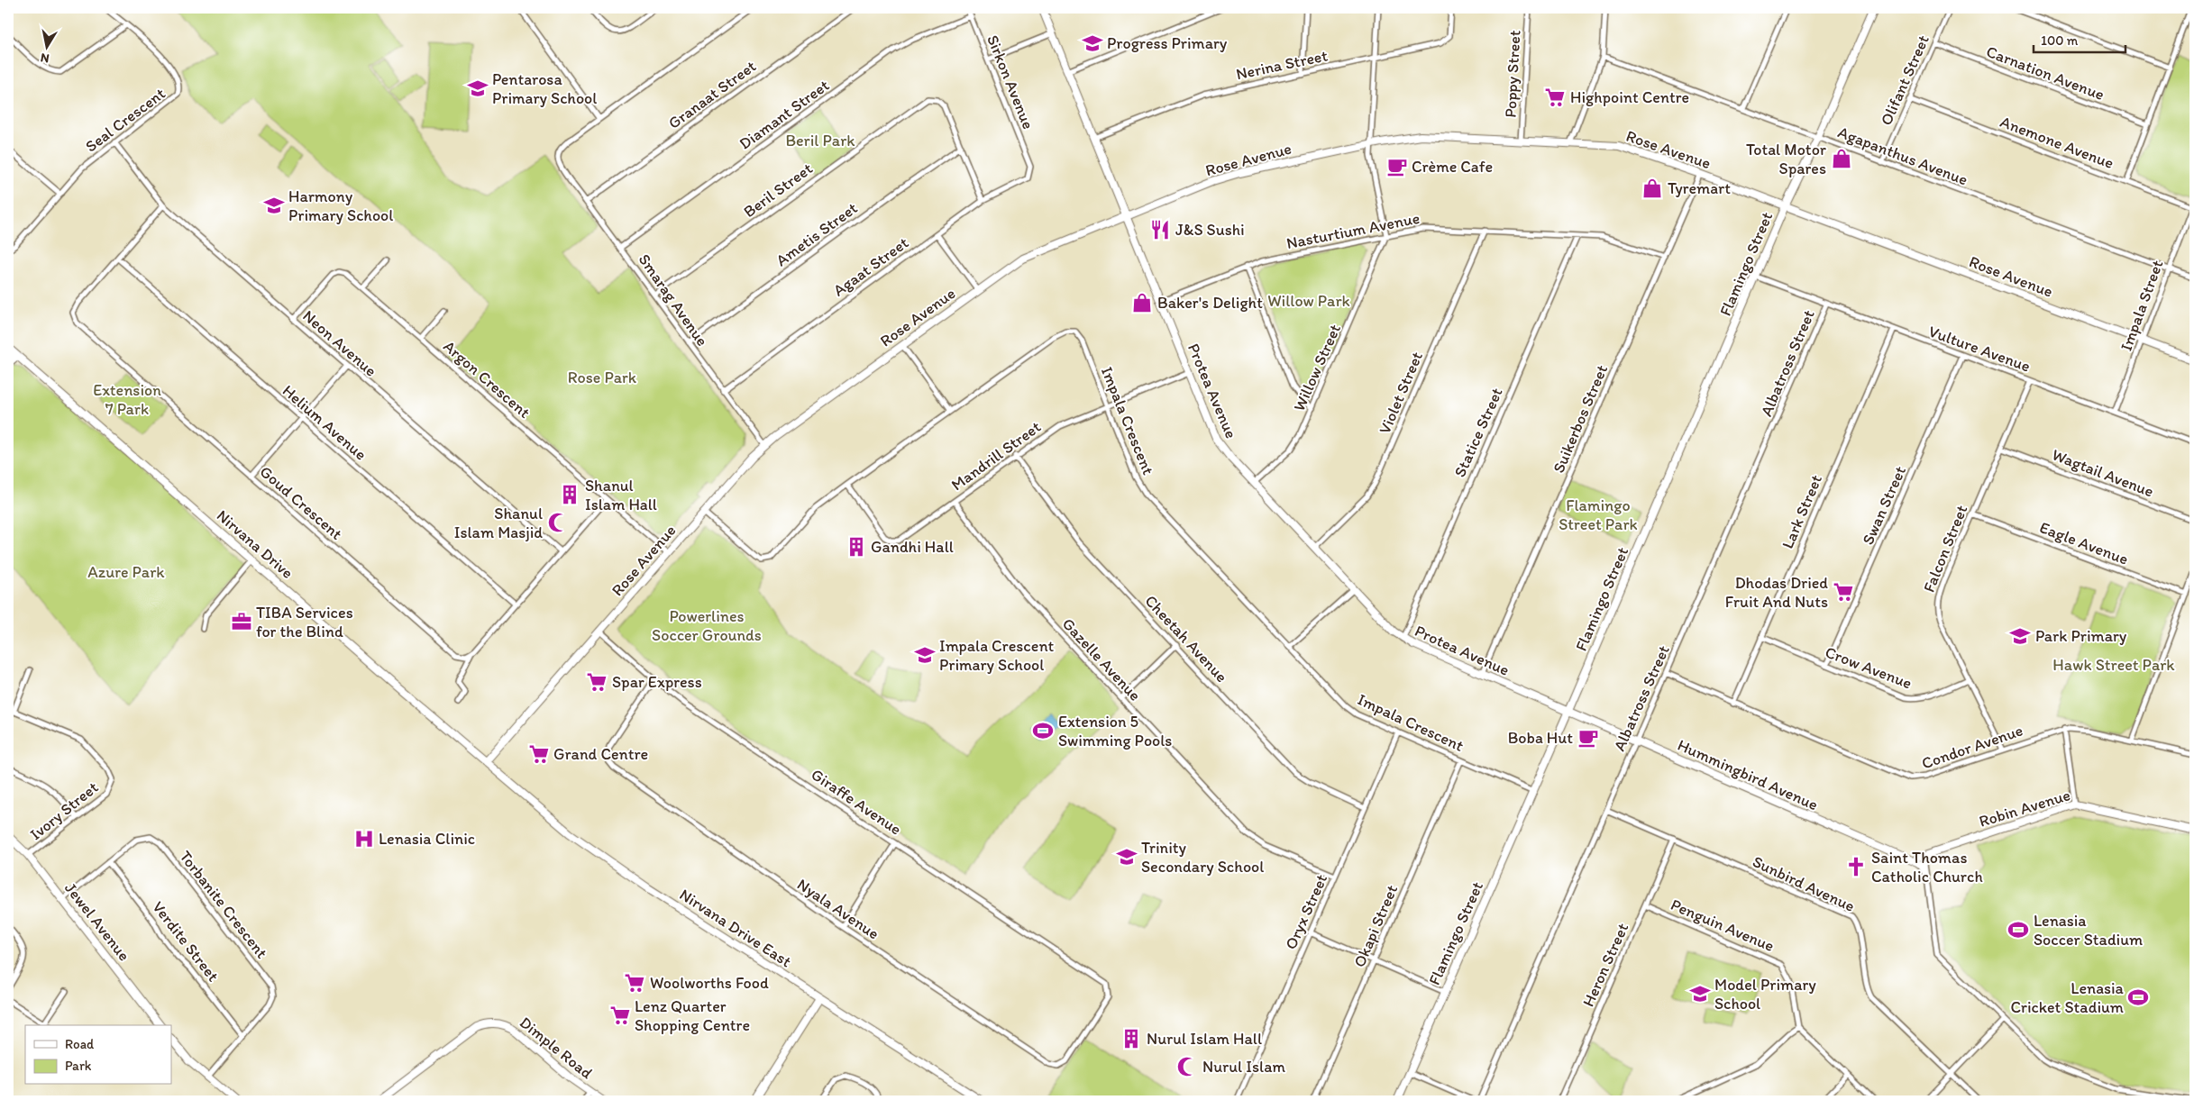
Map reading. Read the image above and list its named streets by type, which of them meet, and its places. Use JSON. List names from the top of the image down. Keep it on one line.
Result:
{"streets":{"street":["Nerina Street","Carnation Avenue","Poppy Street","Olifant Street","Sirkon Avenue","Granaat Street","Diamant Street","Seal Crescent","Anemone Avenue","Rose Avenue","Agapanthus Avenue","Beril Street","Nasturtium Avenue","Ametis Street","Flamingo Street","Agaat Street","Smarag Avenue","Impala Street","Neon Avenue","Vulture Avenue","Albatross Street","Willow Street","Argon Crescent","Protea Avenue","Violet Street","Suikerbos Street","Impala Crescent","Helium Avenue","Statice Street","Mandrill Street","Wagtail Avenue","Goud Crescent","Swan Street","Lark Street","Eagle Avenue","Nirvana Drive","Falcon Street","Cheetah Avenue","Gazelle Avenue","Crow Avenue","Condor Avenue","Hummingbird Avenue","Giraffe Avenue","Robin Avenue","Ivory Street","Sunbird Avenue","Torbanite Crescent","Nyala Avenue","Oryx Street","Jewel Avenue","Penguin Avenue","Okapi Street","Nirvana Drive East","Verdite Street","Heron Street","Dimple Road"]},"crossings":[["Nerina Street","Protea Avenue"],["Carnation Avenue","Olifant Street"],["Poppy Street","Rose Avenue"],["Olifant Street","Anemone Avenue"],["Olifant Street","Agapanthus Avenue"],["Sirkon Avenue","Diamant Street"],["Sirkon Avenue","Agaat Street"],["Granaat Street","Smarag Avenue"],["Diamant Street","Smarag Avenue"],["Seal Crescent","Neon Avenue"],["Anemone Avenue","Impala Street"],["Rose Avenue","Flamingo Street"],["Rose Avenue","Smarag Avenue"],["Rose Avenue","Impala Street"],["Rose Avenue","Argon Crescent"],["Rose Avenue","Protea Avenue"],["Rose Avenue","Suikerbos Street"],["Rose Avenue","Impala Crescent"],["Rose Avenue","Nirvana Drive"],["Rose Avenue","Giraffe Avenue"],["Rose Avenue","Nirvana Drive East"],["Agapanthus Avenue","Flamingo Street"],["Agapanthus Avenue","Impala Street"],["Beril Street","Ametis Street"],["Beril Street","Agaat Street"],["Beril Street","Smarag Avenue"],["Nasturtium Avenue","Willow Street"],["Nasturtium Avenue","Protea Avenue"],["Nasturtium Avenue","Violet Street"],["Nasturtium Avenue","Suikerbos Street"],["Nasturtium Avenue","Statice Street"],["Ametis Street","Smarag Avenue"],["Flamingo Street","Vulture Avenue"],["Flamingo Street","Protea Avenue"],["Flamingo Street","Impala Crescent"],["Flamingo Street","Hummingbird Avenue"],["Agaat Street","Smarag Avenue"],["Impala Street","Vulture Avenue"],["Neon Avenue","Argon Crescent"],["Neon Avenue","Goud Crescent"],["Vulture Avenue","Albatross Street"],["Vulture Avenue","Swan Street"],["Vulture Avenue","Lark Street"],["Vulture Avenue","Falcon Street"],["Albatross Street","Condor Avenue"],["Albatross Street","Hummingbird Avenue"],["Albatross Street","Sunbird Avenue"],["Willow Street","Protea Avenue"],["Protea Avenue","Violet Street"],["Protea Avenue","Suikerbos Street"],["Protea Avenue","Statice Street"],["Protea Avenue","Mandrill Street"],["Protea Avenue","Hummingbird Avenue"],["Impala Crescent","Mandrill Street"],["Impala Crescent","Oryx Street"],["Impala Crescent","Okapi Street"],["Helium Avenue","Goud Crescent"],["Mandrill Street","Cheetah Avenue"],["Mandrill Street","Gazelle Avenue"],["Wagtail Avenue","Falcon Street"],["Swan Street","Crow Avenue"],["Lark Street","Crow Avenue"],["Lark Street","Condor Avenue"],["Eagle Avenue","Falcon Street"],["Nirvana Drive","Nirvana Drive East"],["Falcon Street","Crow Avenue"],["Falcon Street","Condor Avenue"],["Cheetah Avenue","Oryx Street"],["Gazelle Avenue","Oryx Street"],["Hummingbird Avenue","Robin Avenue"],["Giraffe Avenue","Nyala Avenue"],["Ivory Street","Jewel Avenue"],["Sunbird Avenue","Heron Street"],["Torbanite Crescent","Jewel Avenue"],["Torbanite Crescent","Verdite Street"],["Penguin Avenue","Heron Street"]],"parks":["Beril Park","Willow Park","Rose Park","Extension 7 Park","Flamingo Street Park","Azure Park","Powerlines Soccer Grounds","Hawk Street Park"],"places":{"school or university":["Progress Primary","Pentarosa Primary School","Harmony Primary School","Park Primary","Impala Crescent Primary School","Trinity Secondary School","Model Primary School"],"supermarket":["Highpoint Centre","Dhodas Dried Fruit And Nuts","Spar Express","Grand Centre","Woolworths Food","Lenz Quarter Shopping Centre"],"shop":["Total Motor Spares","Tyremart","Baker's Delight"],"cafe":["Crème Cafe","Boba Hut"],"restaurant":["J&S Sushi"],"building":["Shanul Islam Hall","Gandhi Hall","Nurul Islam Hall"],"mosque":["Shanul Islam Masjid","Nurul Islam"],"office":["TIBA Services for the Blind"],"sports":["Extension 5 Swimming Pools","Lenasia Soccer Stadium","Lenasia Cricket Stadium"],"hospital":["Lenasia Clinic"],"church":["Saint Thomas Catholic Church"]},"legend":["Road","Park"],"scale_bar":"100 m","north":"bottom"}
